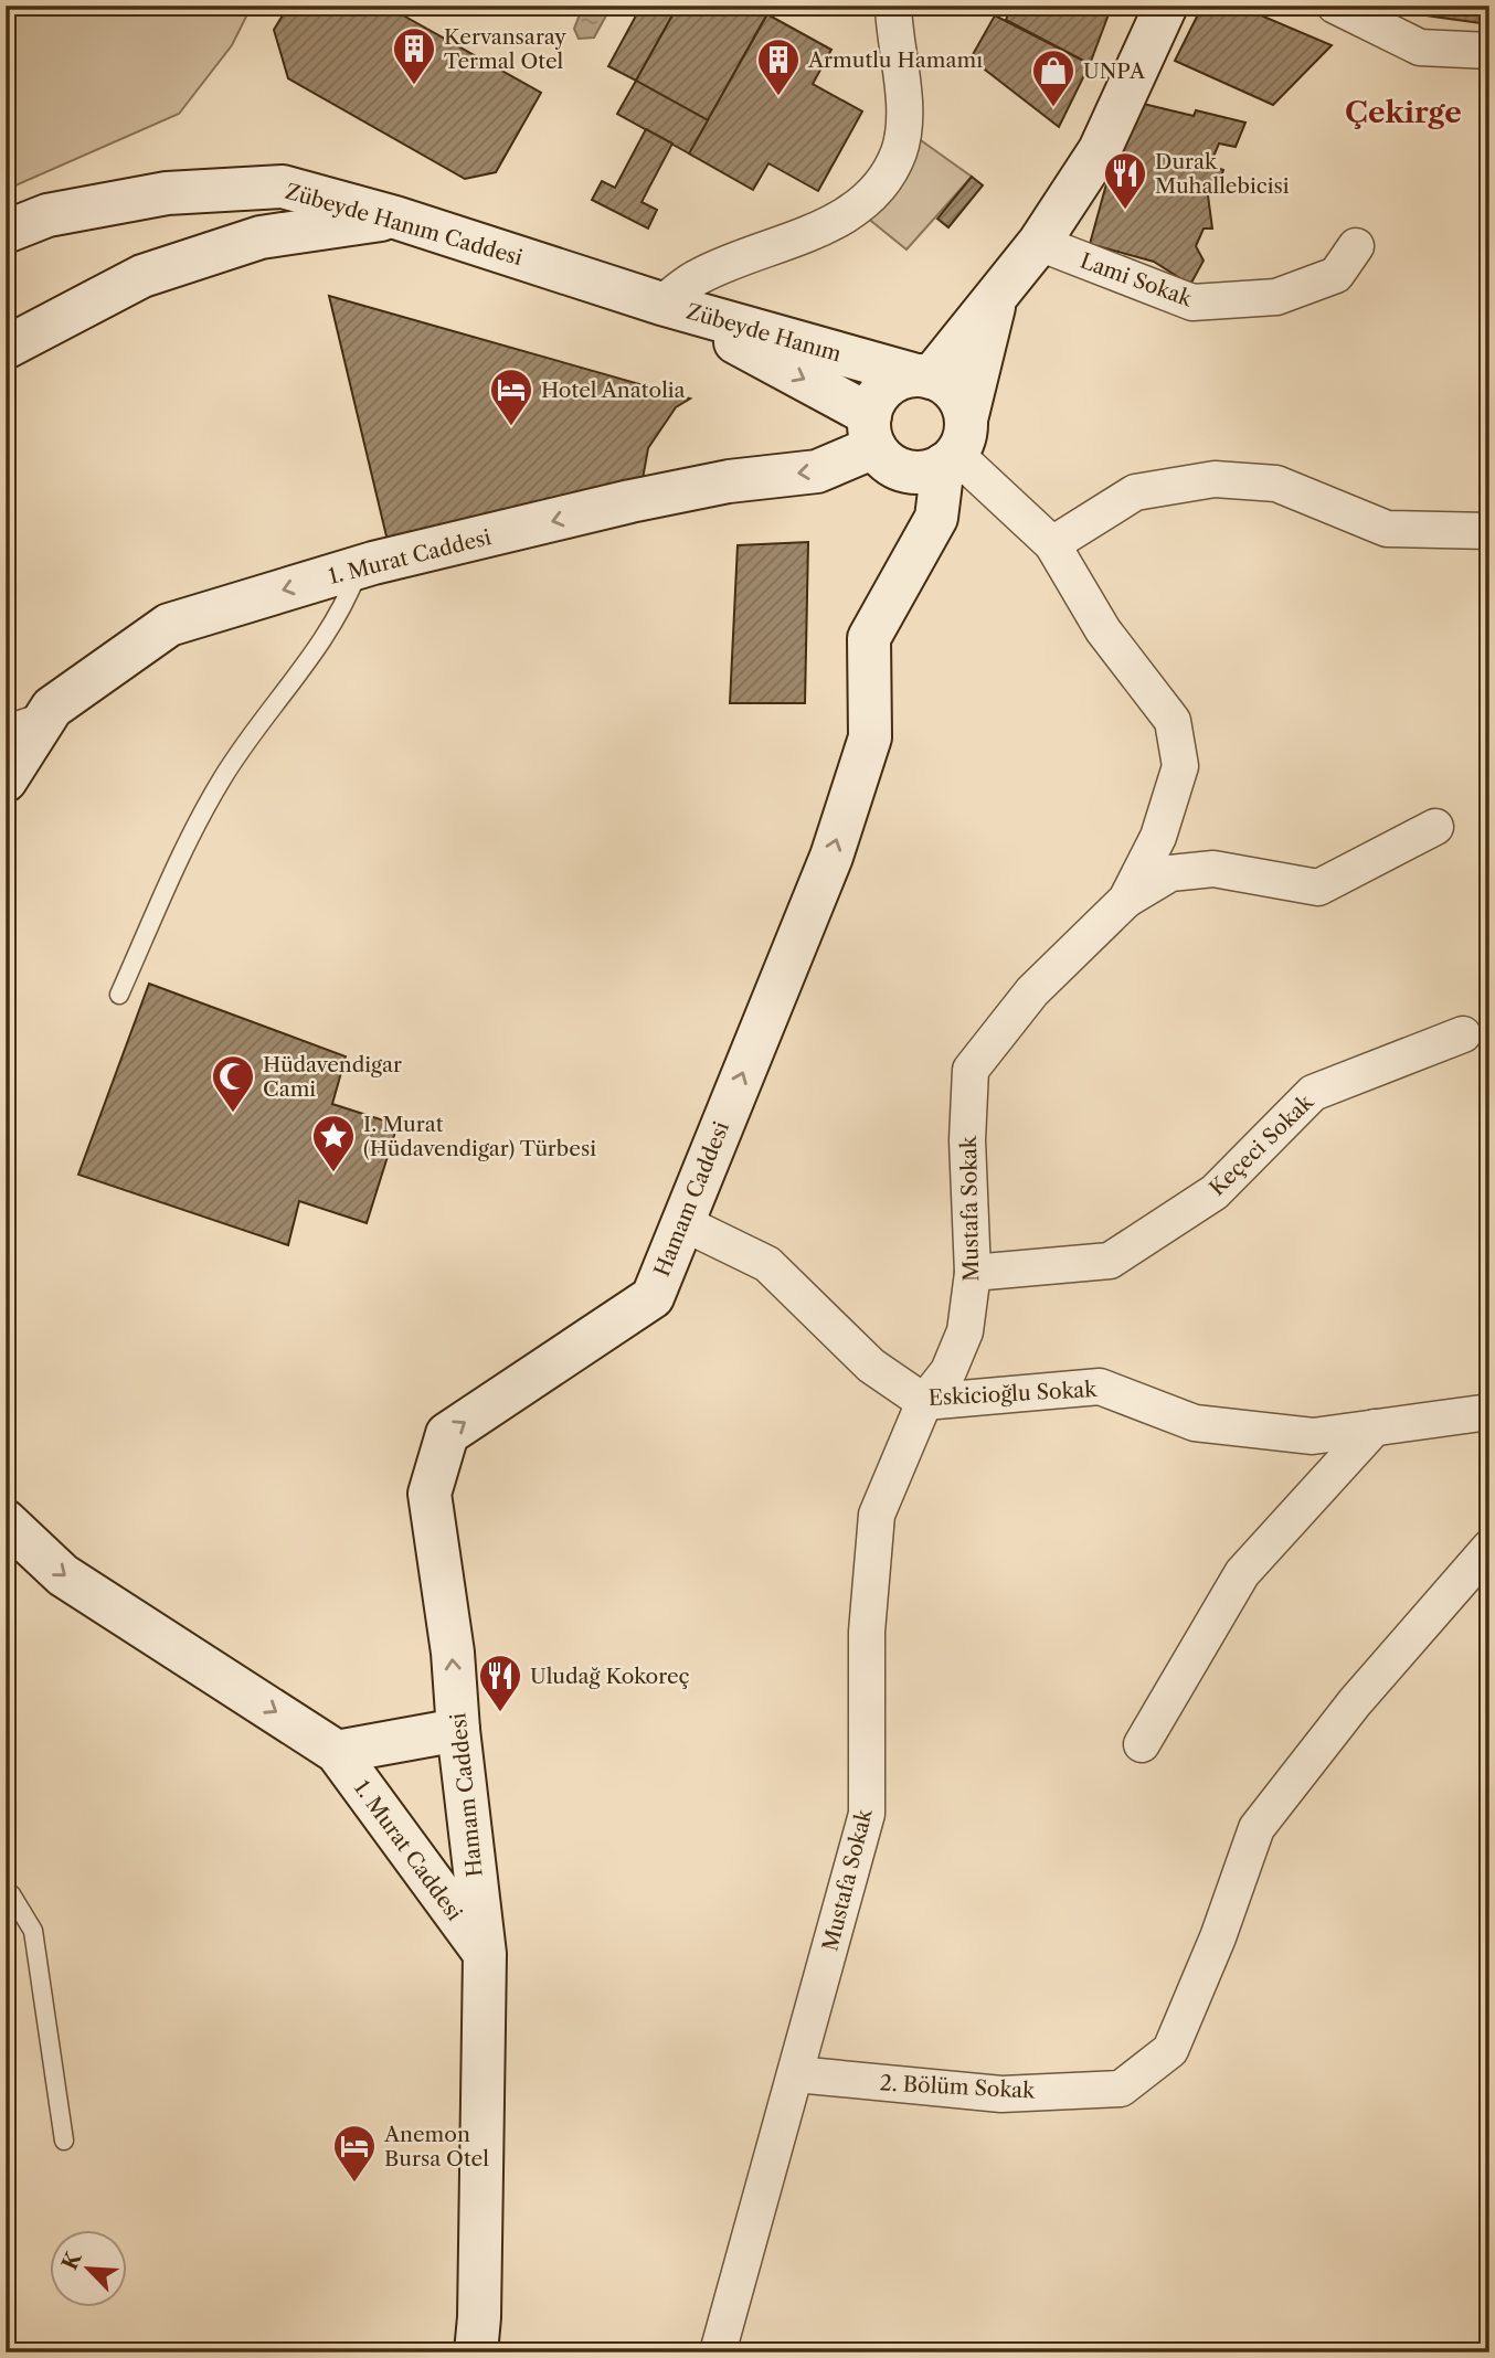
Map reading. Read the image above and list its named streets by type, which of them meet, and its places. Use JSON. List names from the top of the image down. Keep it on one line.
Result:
{"streets":{"main road":["Zübeyde Hanım Caddesi","Zübeyde Hanım","1. Murat Caddesi","Hamam Caddesi"],"street":["Lami Sokak","Keçeci Sokak","Mustafa Sokak","Eskicioğlu Sokak","2. Bölüm Sokak"]},"crossings":[["Zübeyde Hanım Caddesi","Zübeyde Hanım"],["Zübeyde Hanım","1. Murat Caddesi"],["Zübeyde Hanım","Hamam Caddesi"],["Zübeyde Hanım","Mustafa Sokak"],["1. Murat Caddesi","Hamam Caddesi"],["1. Murat Caddesi","Mustafa Sokak"],["Keçeci Sokak","Mustafa Sokak"],["Hamam Caddesi","Mustafa Sokak"],["Hamam Caddesi","Eskicioğlu Sokak"],["Mustafa Sokak","Eskicioğlu Sokak"],["Mustafa Sokak","2. Bölüm Sokak"]],"one_way":["Hamam Caddesi"],"districts":["Çekirge"],"places":{"building":["Kervansaray Termal Otel","Armutlu Hamamı"],"shop":["UNPA"],"restaurant":["Durak Muhallebicisi","Uludağ Kokoreç"],"hotel":["Hotel Anatolia","Anemon Bursa Otel"],"mosque":["Hüdavendigar Cami"],"place":["I. Murat (Hüdavendigar) Türbesi"]},"north":"top left"}
